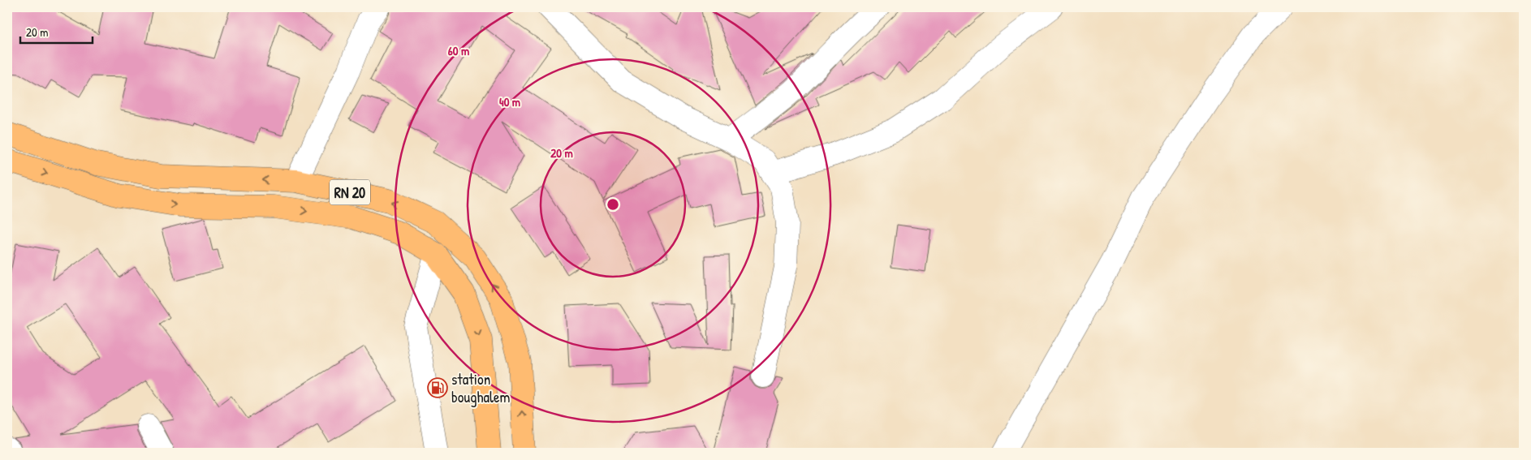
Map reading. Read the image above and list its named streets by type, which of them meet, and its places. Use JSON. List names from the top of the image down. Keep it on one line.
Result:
{"streets":{"main road":["RN 20"]},"places":{"fuel station":["station boughalem"]},"scale_bar":"20 m","rings":["60 m","40 m","20 m"]}
